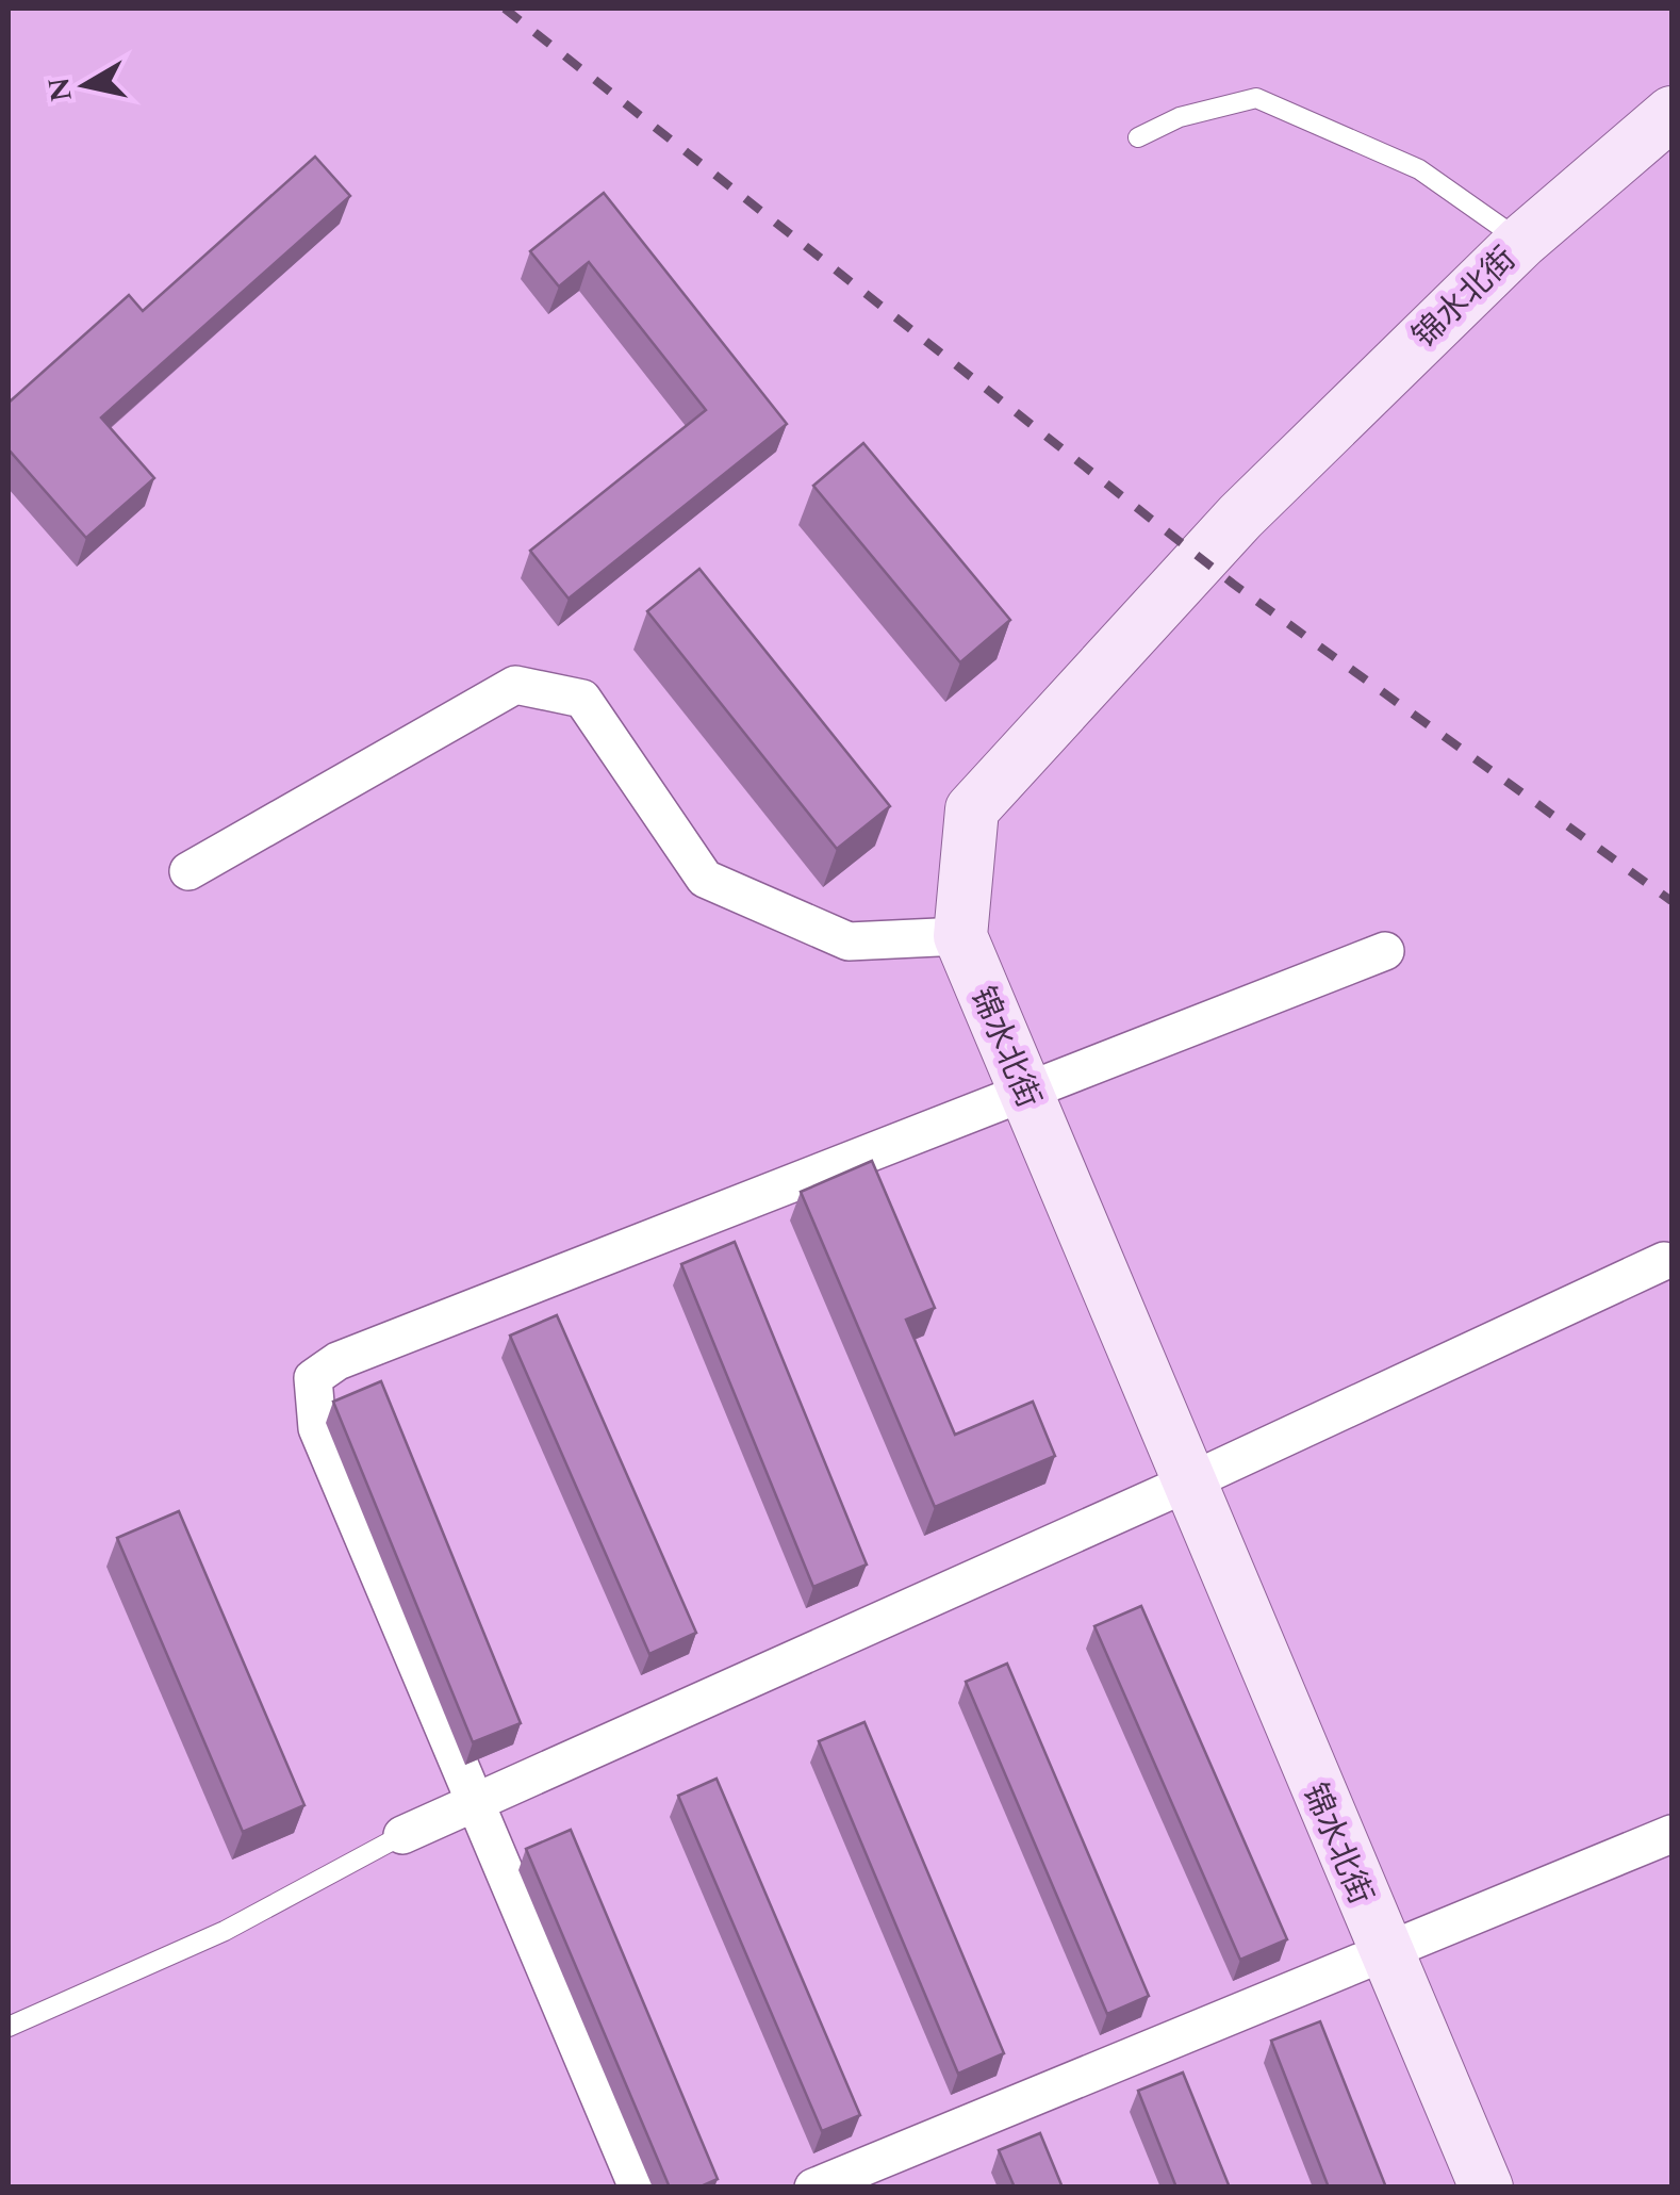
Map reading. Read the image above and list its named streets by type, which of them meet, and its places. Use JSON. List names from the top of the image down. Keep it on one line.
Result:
{"streets":{"main road":["锦水北街"]},"north":"left"}
